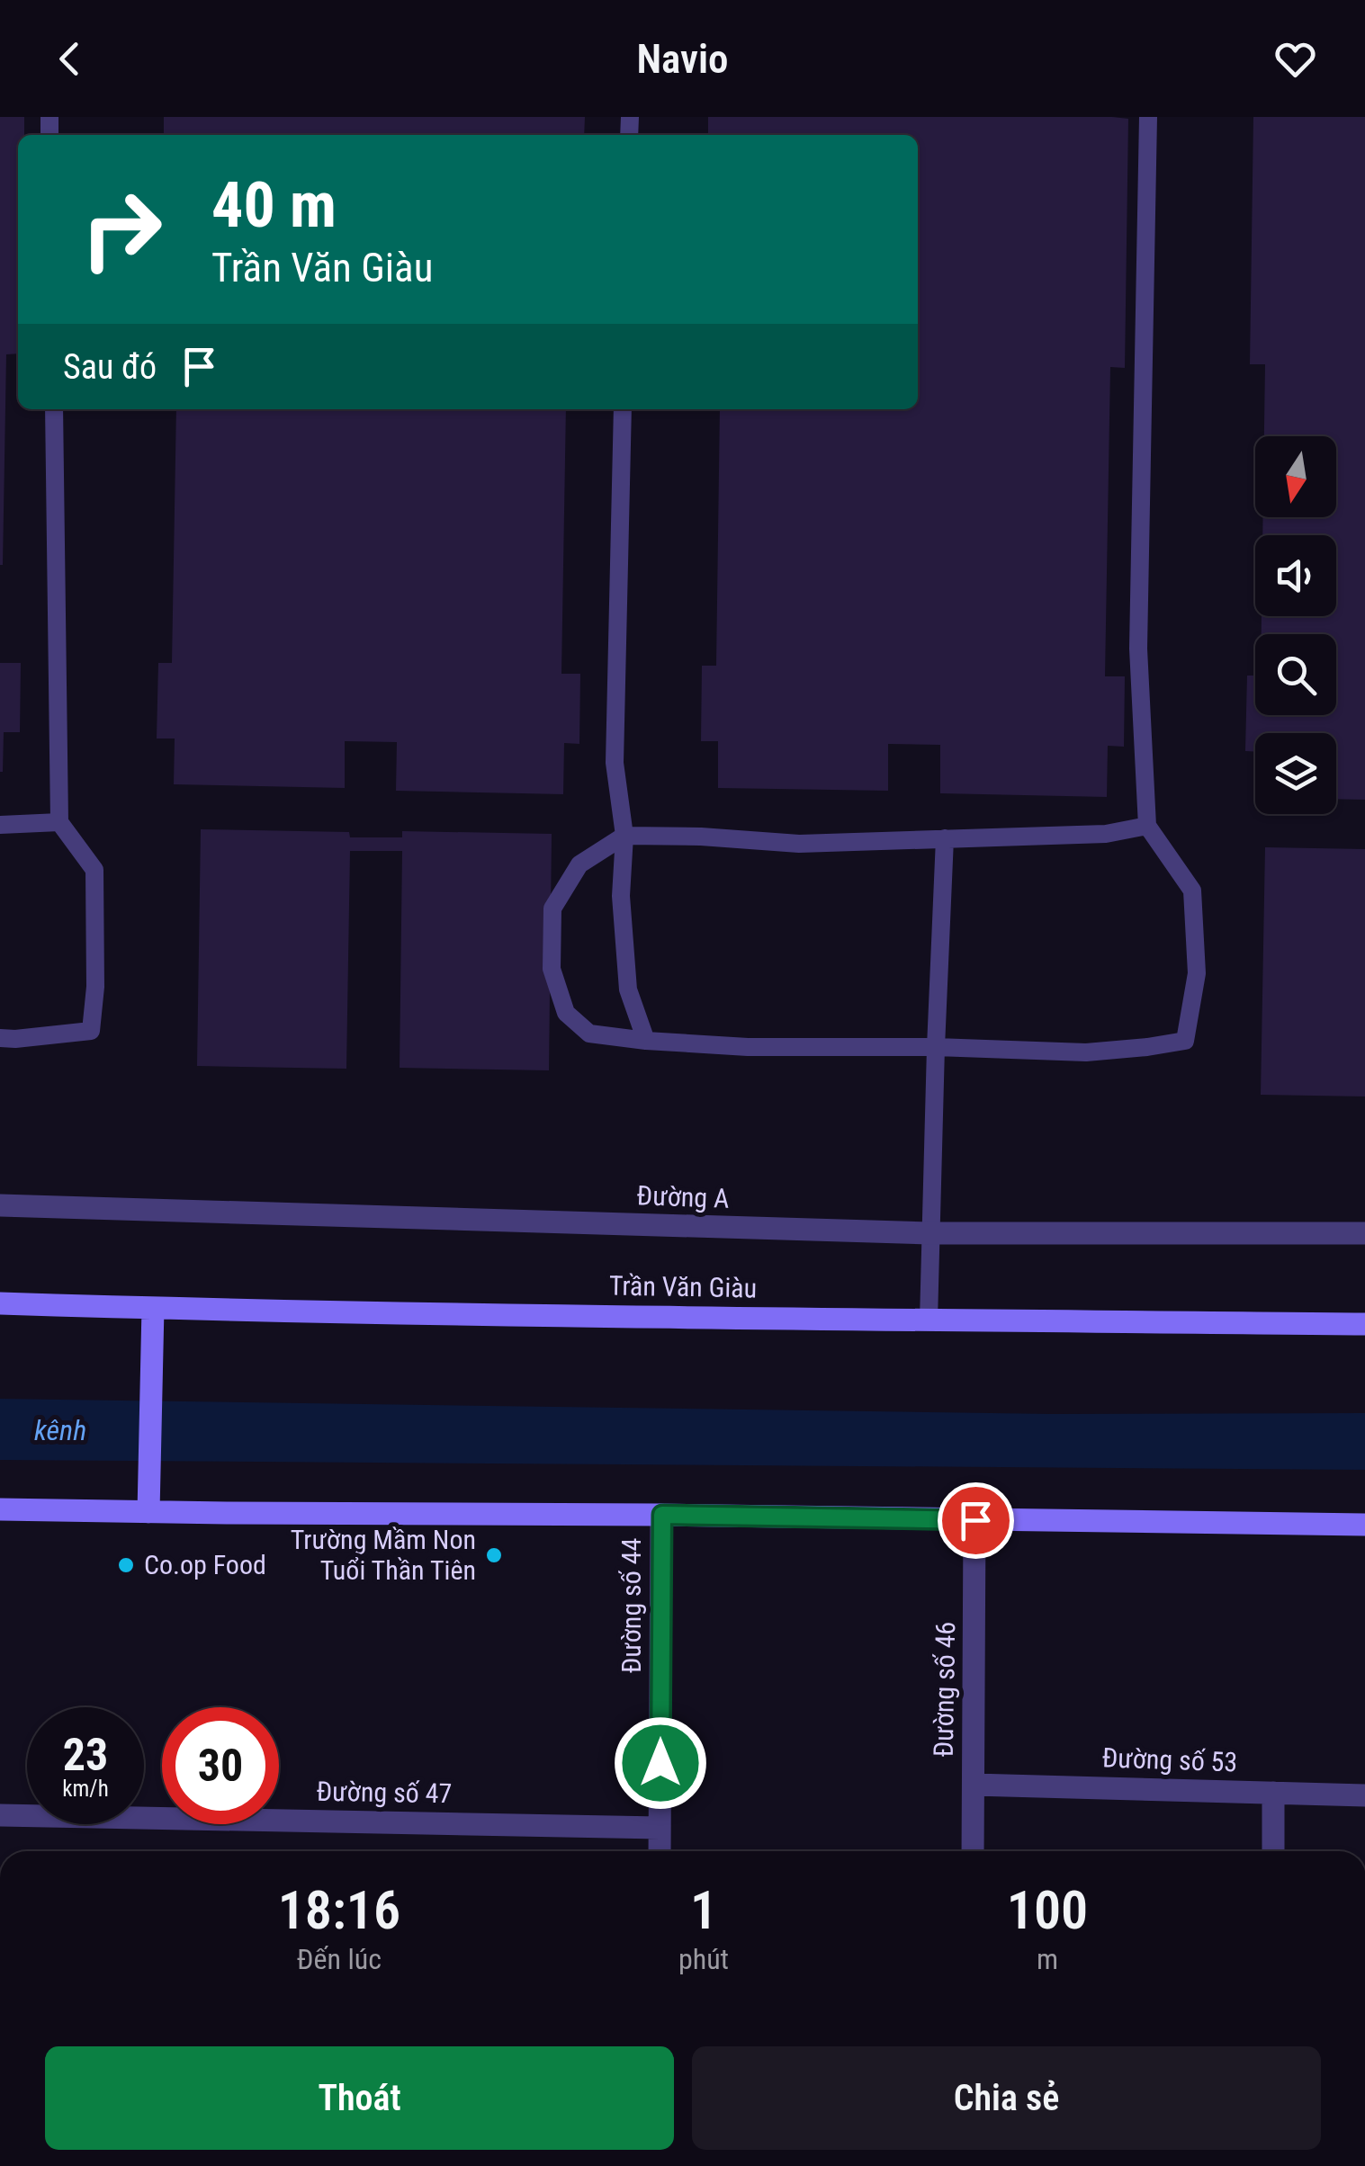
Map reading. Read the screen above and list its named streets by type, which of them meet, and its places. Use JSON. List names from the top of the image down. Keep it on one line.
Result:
{"streets":{"main road":["Trần Văn Giàu"],"street":["Đường A","Đường số 44","Đường số 46","Đường số 53","Đường số 47"]},"crossings":[["Đường số 44","Đường số 47"],["Đường số 46","Đường số 53"]],"water":["kênh"],"places":["Trường Mầm Non Tuổi Thần Tiên","Co.op Food"],"north":"bottom","page":{"header":"Navio","turn":["40 m","Trần Văn Giàu"],"then":"Sau đó","speed":"23 km/h","limit":"30","eta":["18:16","Đến lúc","1","phút","100","m"],"buttons":["Thoát","Chia sẻ"]}}
